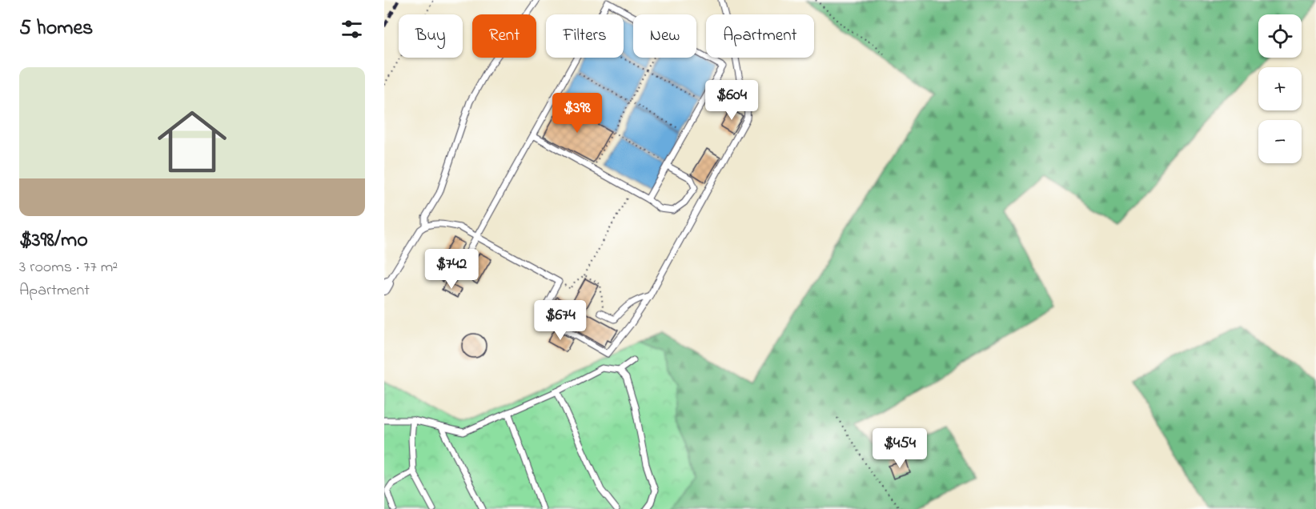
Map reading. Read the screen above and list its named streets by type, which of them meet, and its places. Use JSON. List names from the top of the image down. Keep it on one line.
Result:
{"page":{"heading":"5 homes","map_buttons":["+","−"],"chip":["Buy","Rent","Filters","New","Apartment"],"list":[{"name":"$398/mo","note":"3 rooms · 77 m² · Apartment"}],"price":["$604","$398","$742","$674","$454"]}}
